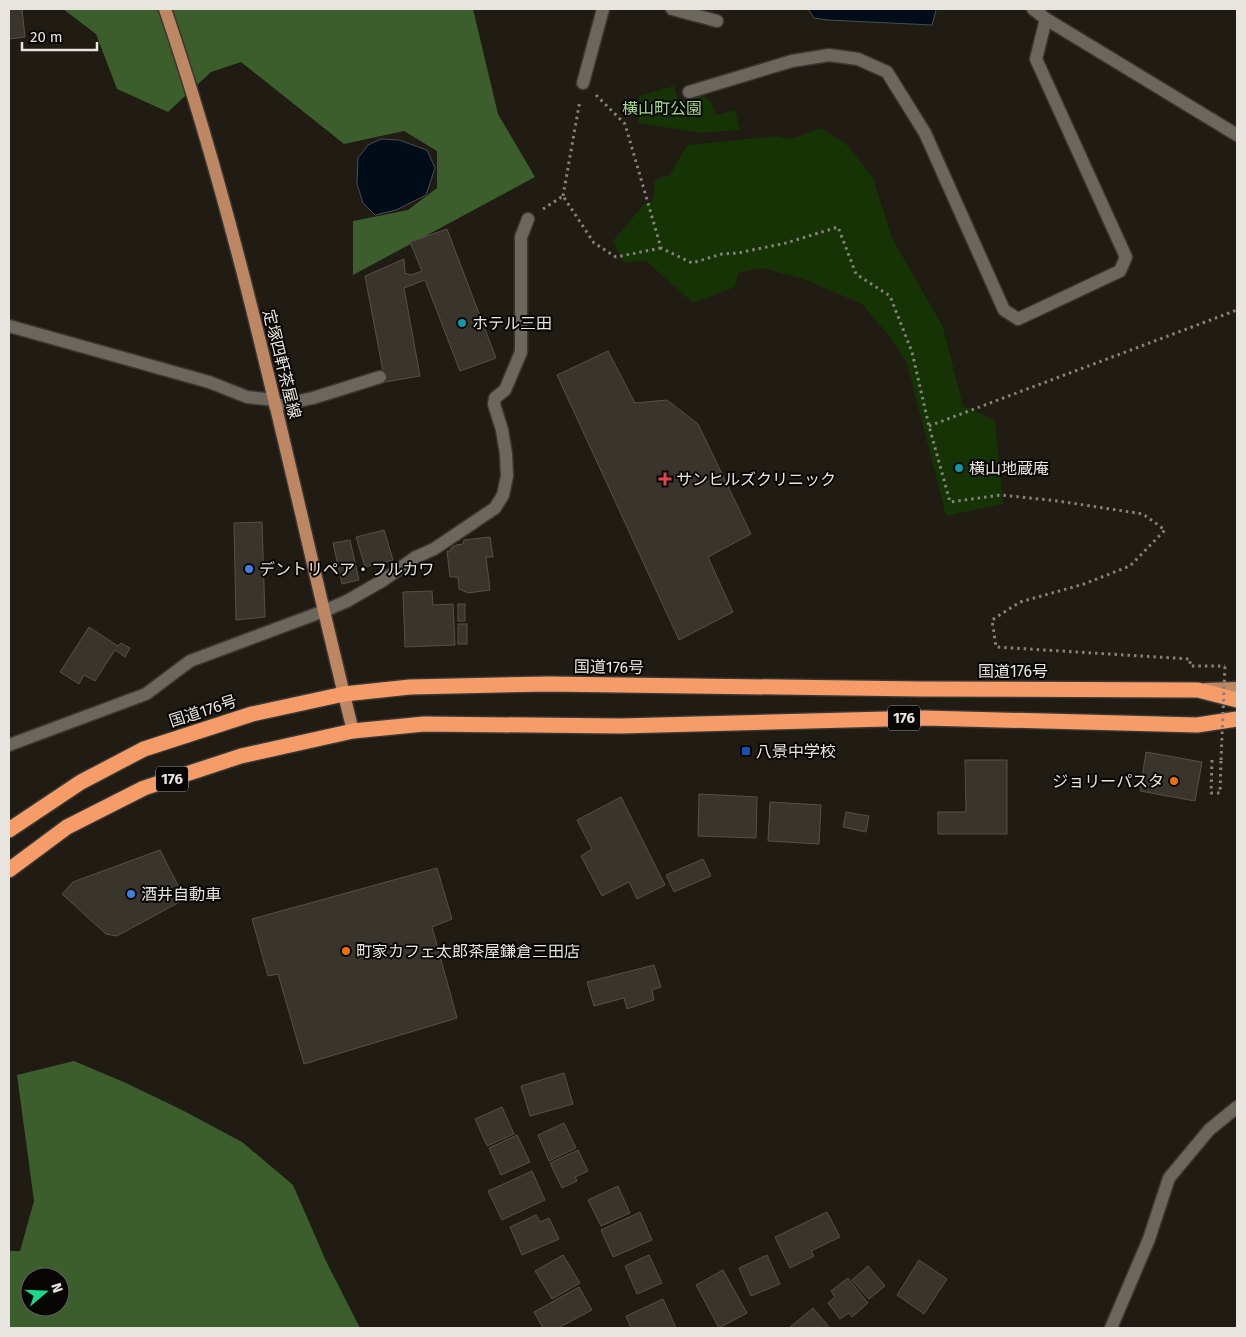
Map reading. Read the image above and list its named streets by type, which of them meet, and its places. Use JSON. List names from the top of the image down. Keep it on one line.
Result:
{"streets":{"highway":["国道176号","176"],"main road":["定塚四軒茶屋線"]},"crossings":[["定塚四軒茶屋線","国道176号"],["定塚四軒茶屋線","176"]],"parks":["横山町公園"],"places":{"other":["ホテル三田","横山地蔵庵","デントリペア・フルカワ","ジョリーパスタ","酒井自動車","町家カフェ太郎茶屋鎌倉三田店"],"health":["サンヒルズクリニック"],"transit":["八景中学校"]},"scale_bar":"20 m","north":"right"}
